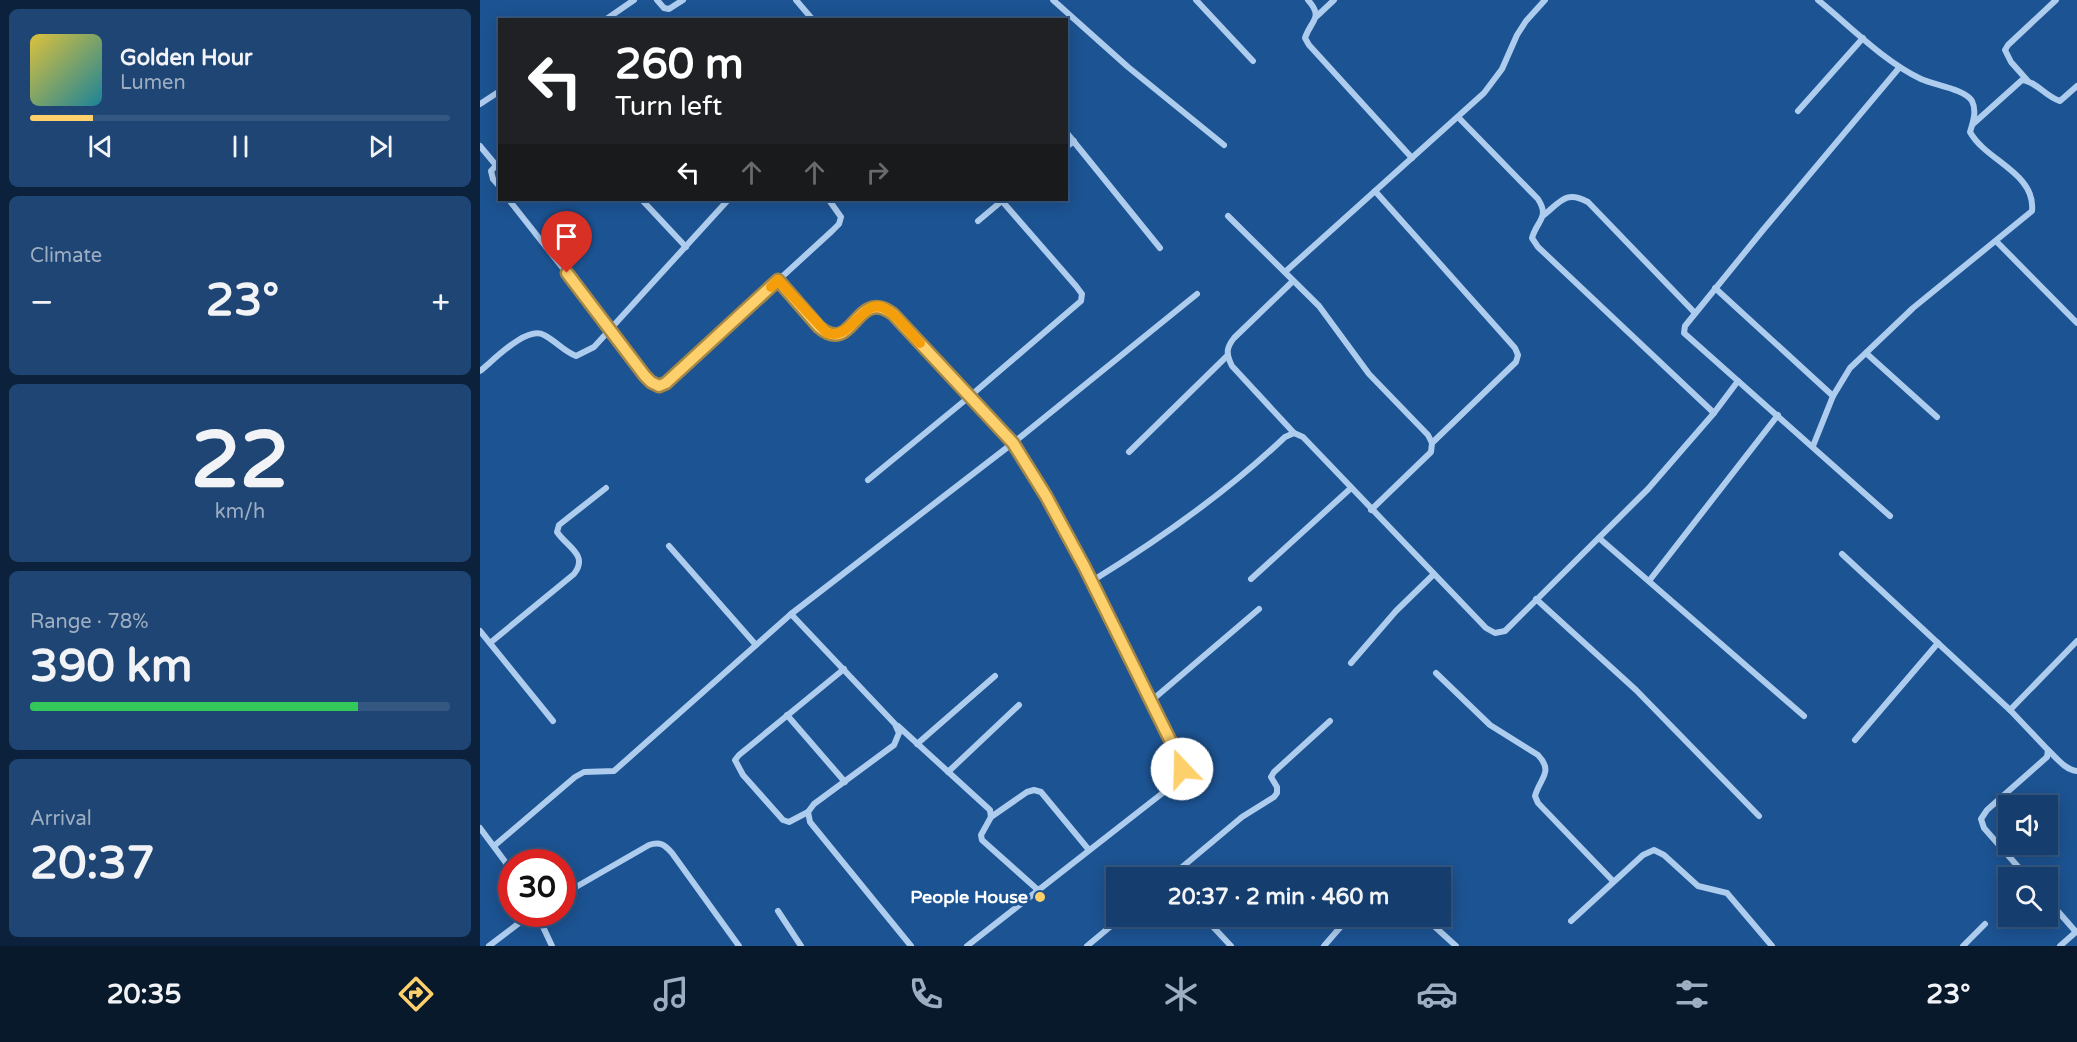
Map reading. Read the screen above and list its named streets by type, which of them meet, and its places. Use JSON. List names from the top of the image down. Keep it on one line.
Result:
{"places":["People House"],"page":{"turn":["260 m","Turn left"],"song":["Golden Hour","Lumen"],"tile":["Climate",["22","km/h"],["Range · 78%","390 km"],["Arrival","20:37"]],"heat":["−","23°","+"],"limit":"30","trip":"20:37 · 2 min · 460 m","tabs":["20:35","23°"]}}
